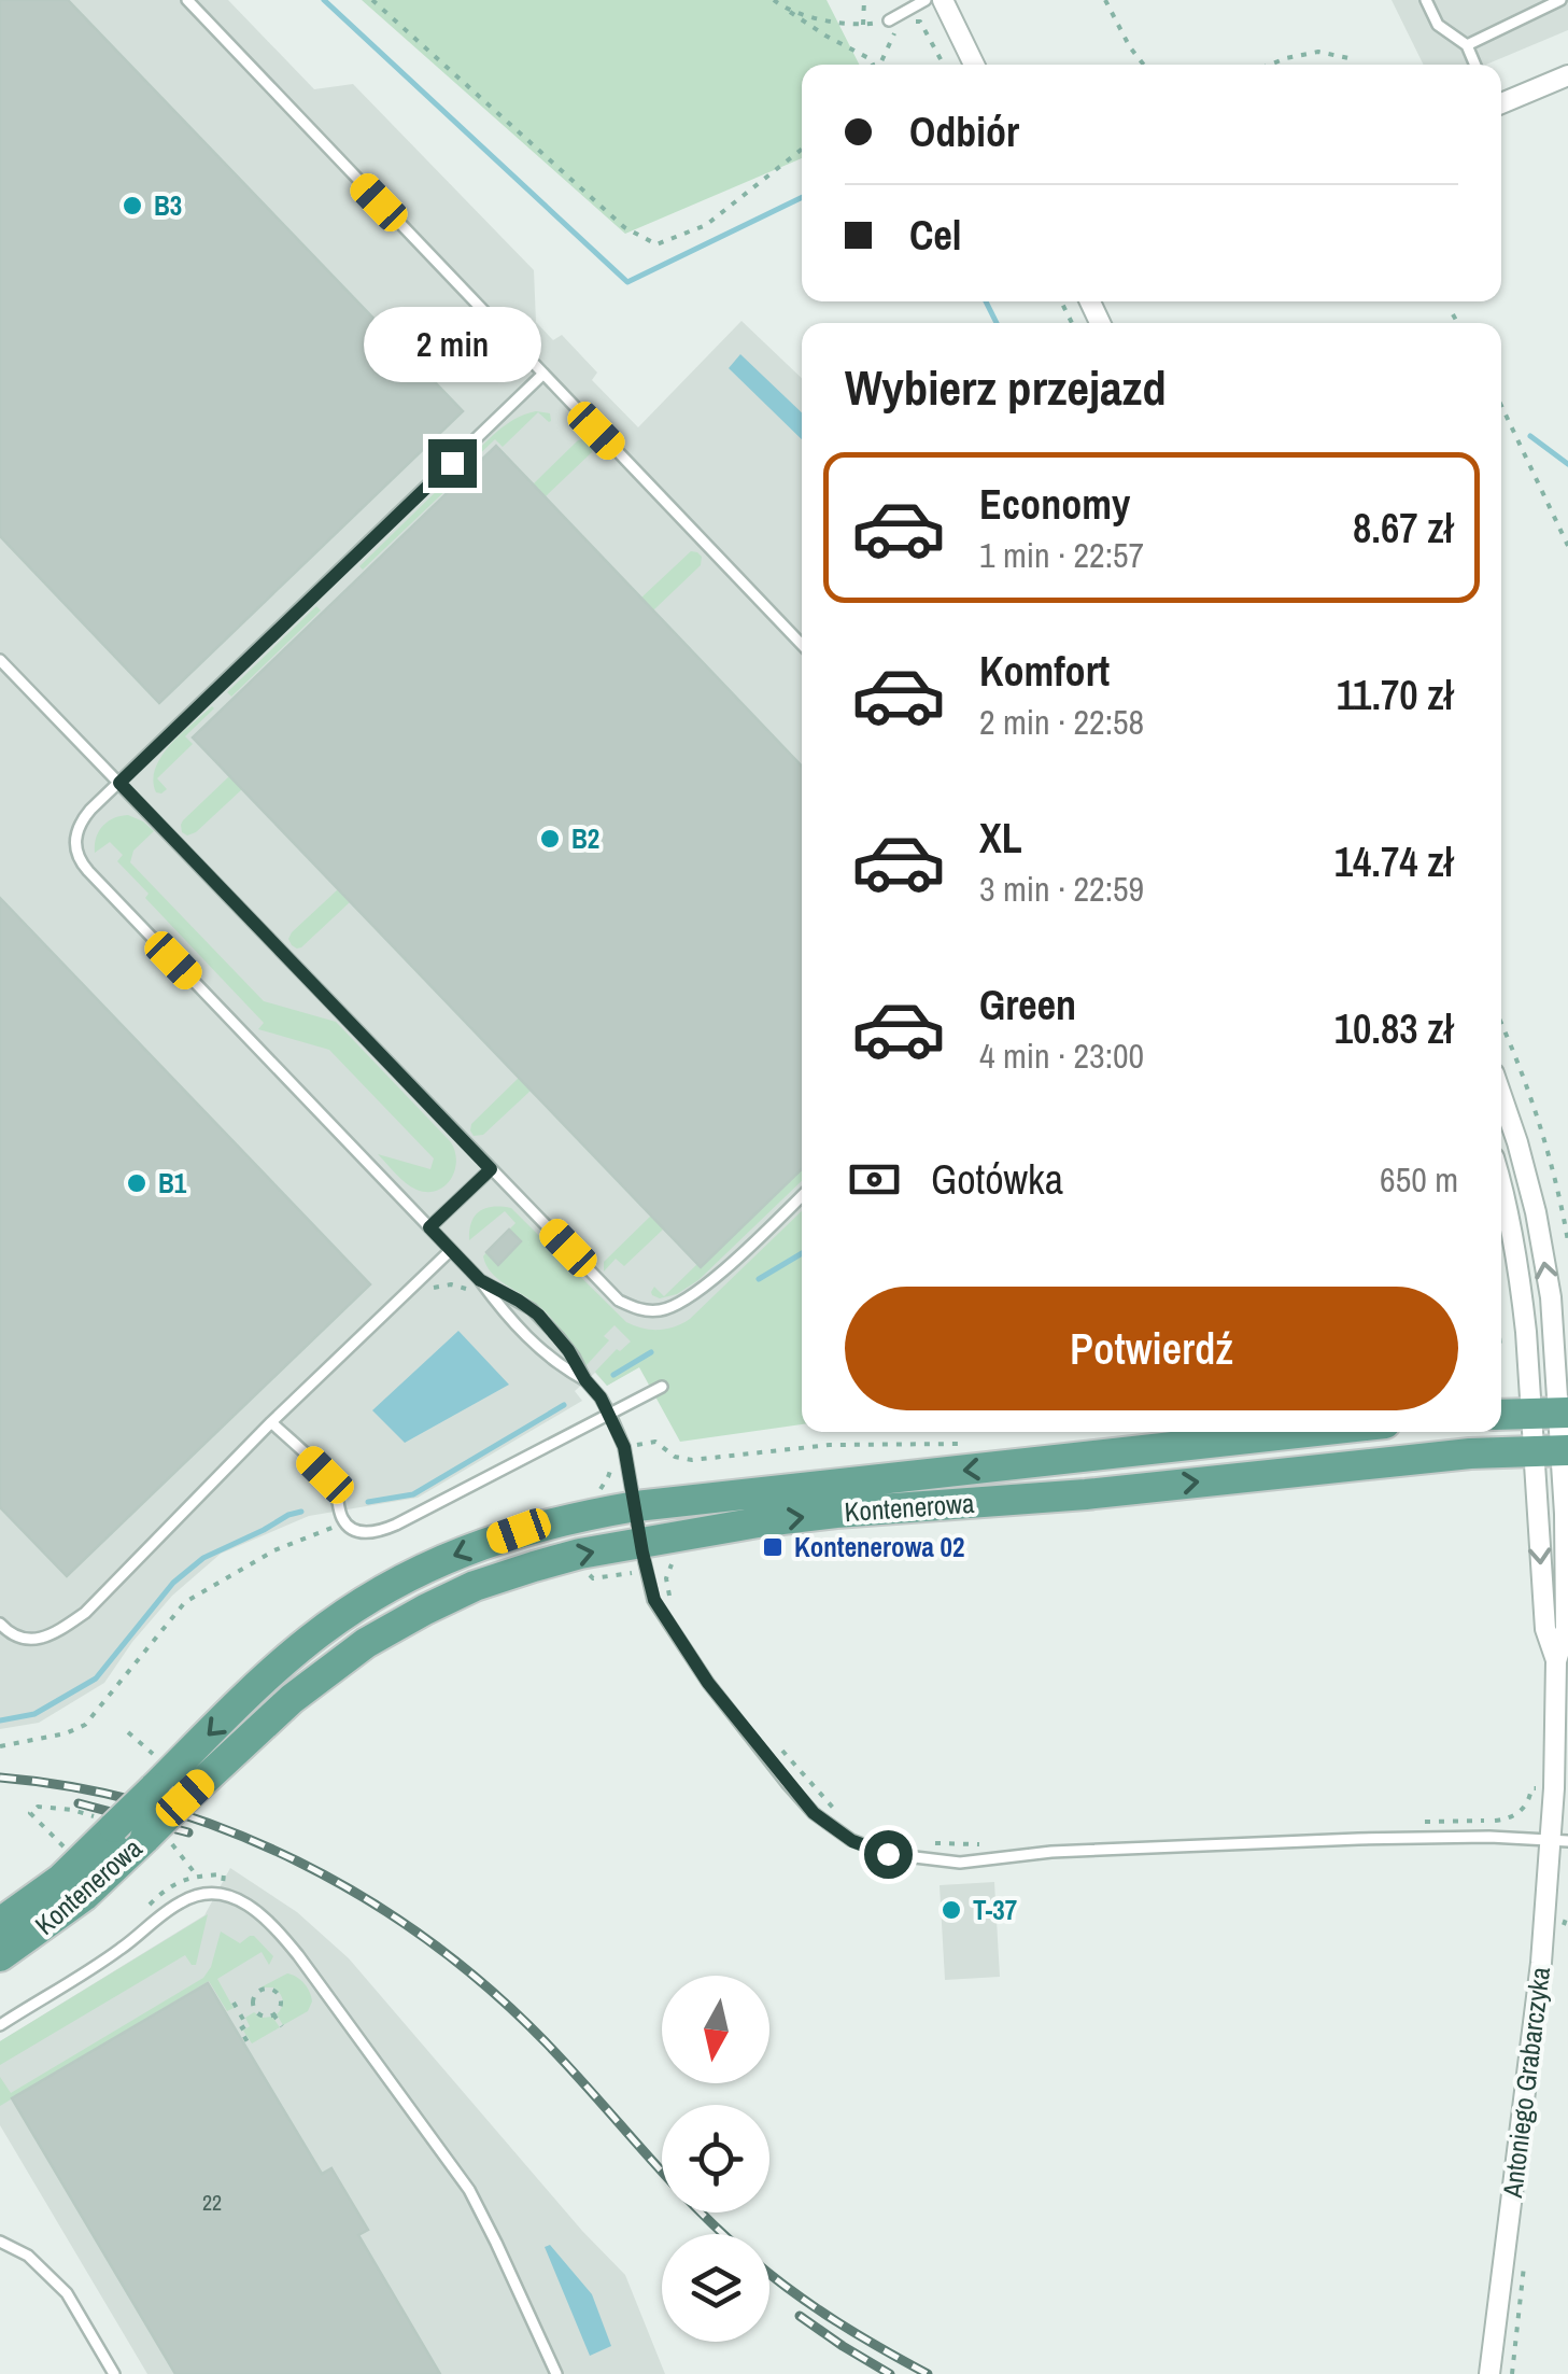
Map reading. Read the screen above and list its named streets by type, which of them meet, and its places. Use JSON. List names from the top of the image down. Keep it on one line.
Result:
{"streets":{"main road":["Kontenerowa"],"street":["Antoniego Grabarczyka"]},"crossings":[["Kontenerowa","Antoniego Grabarczyka"]],"places":{"other":["B3","B2","B1","T-37"],"transit":["Kontenerowa 02"]},"house_numbers":["22"],"north":"bottom","page":{"banner":["Odbiór","Cel"],"bubble":"2 min","heading":"Wybierz przejazd","list":[{"name":"Economy","note":"1 min · 22:57","value":"8.67 zł"},{"name":"Komfort","note":"2 min · 22:58","value":"11.70 zł"},{"name":"XL","note":"3 min · 22:59","value":"14.74 zł"},{"name":"Green","note":"4 min · 23:00","value":"10.83 zł"}],"pay":["Gotówka","650 m"],"buttons":"Potwierdź"}}
